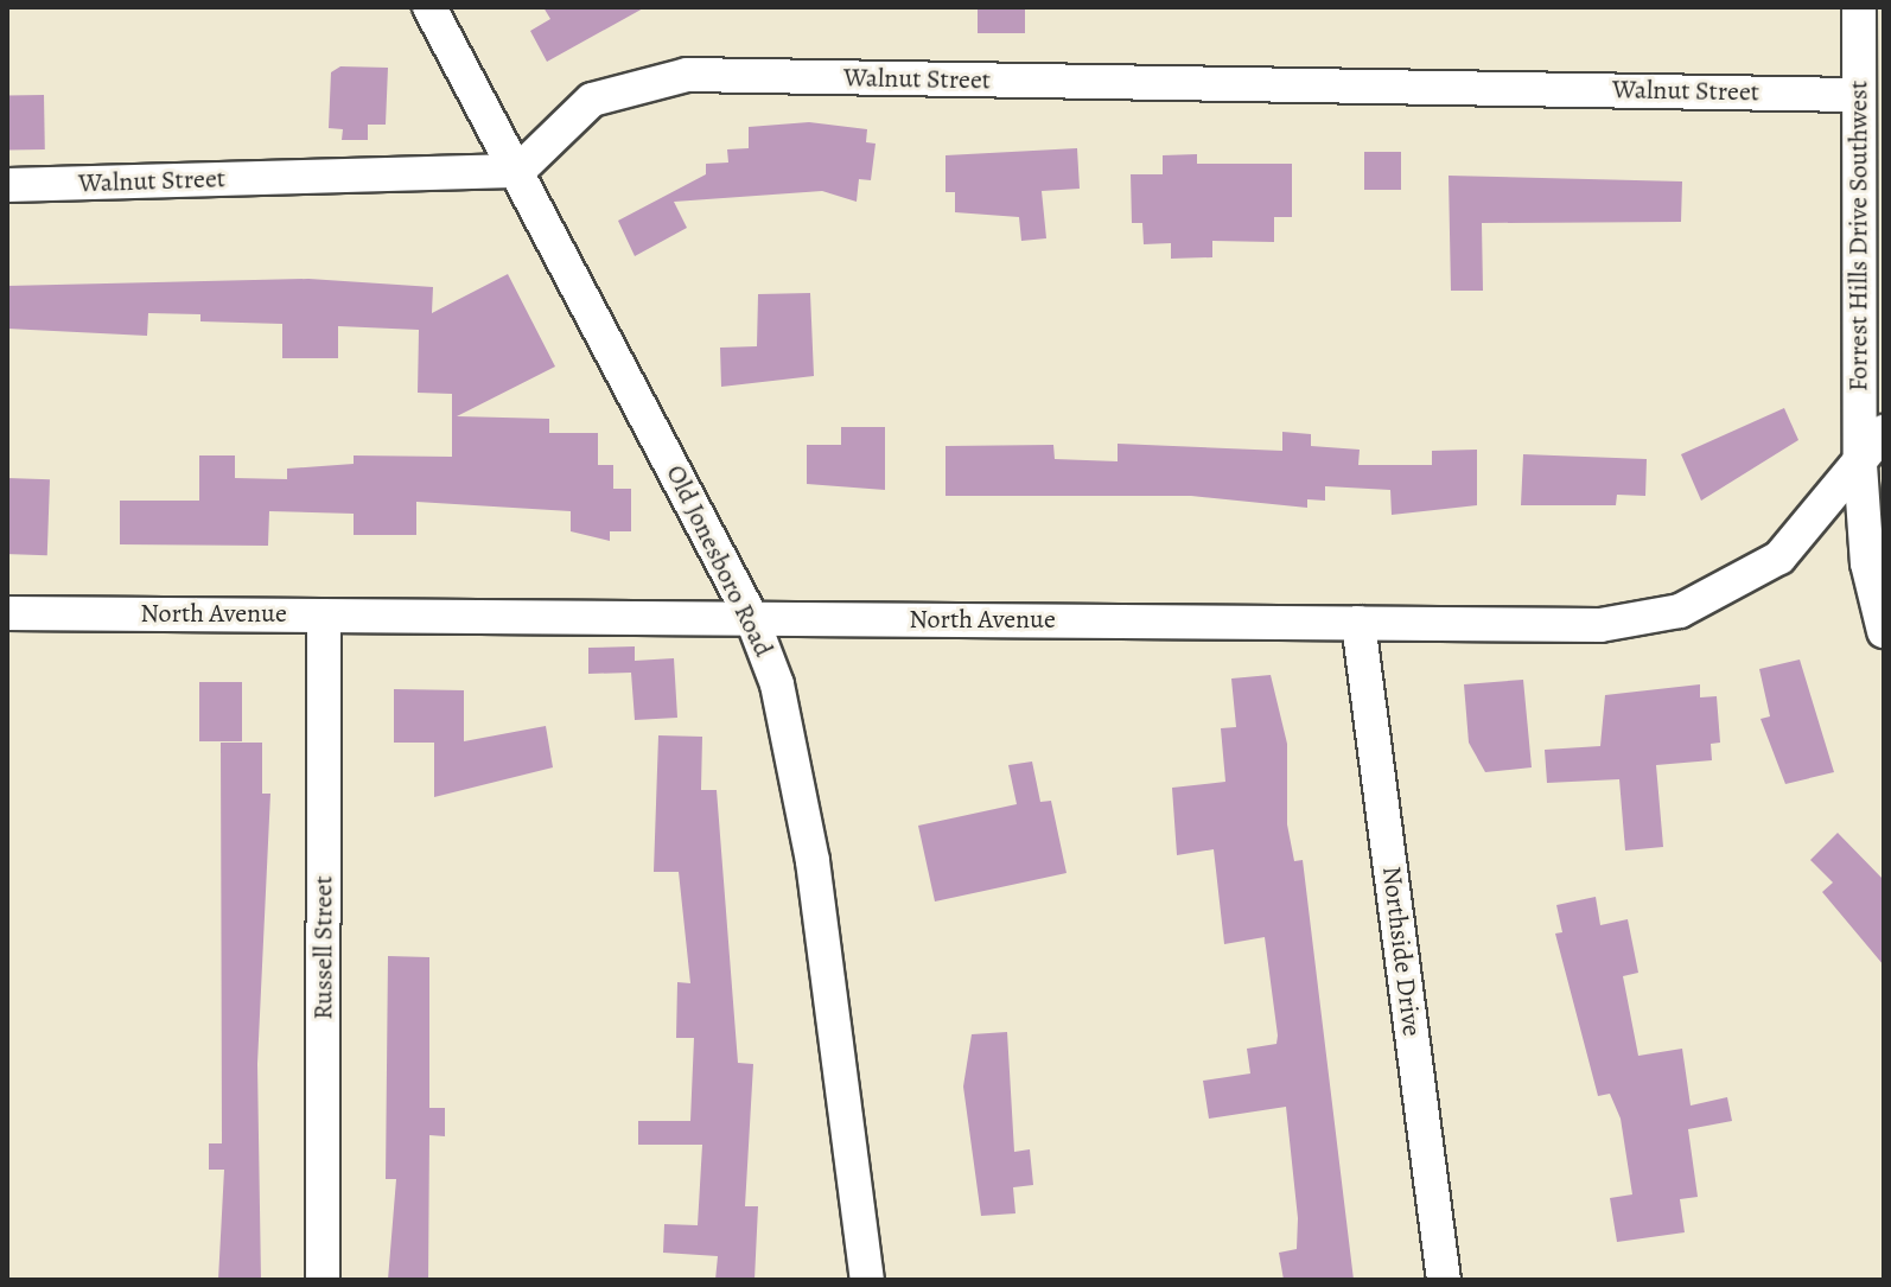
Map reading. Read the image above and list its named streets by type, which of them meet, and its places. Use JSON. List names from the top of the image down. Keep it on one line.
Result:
{"streets":{"street":["Walnut Street","Forrest Hills Drive Southwest","Old Jonesboro Road","North Avenue","Russell Street","Northside Drive"]},"crossings":[["Walnut Street","Forrest Hills Drive Southwest"],["Walnut Street","Old Jonesboro Road"],["Forrest Hills Drive Southwest","North Avenue"],["Old Jonesboro Road","North Avenue"],["North Avenue","Russell Street"],["North Avenue","Northside Drive"]]}
